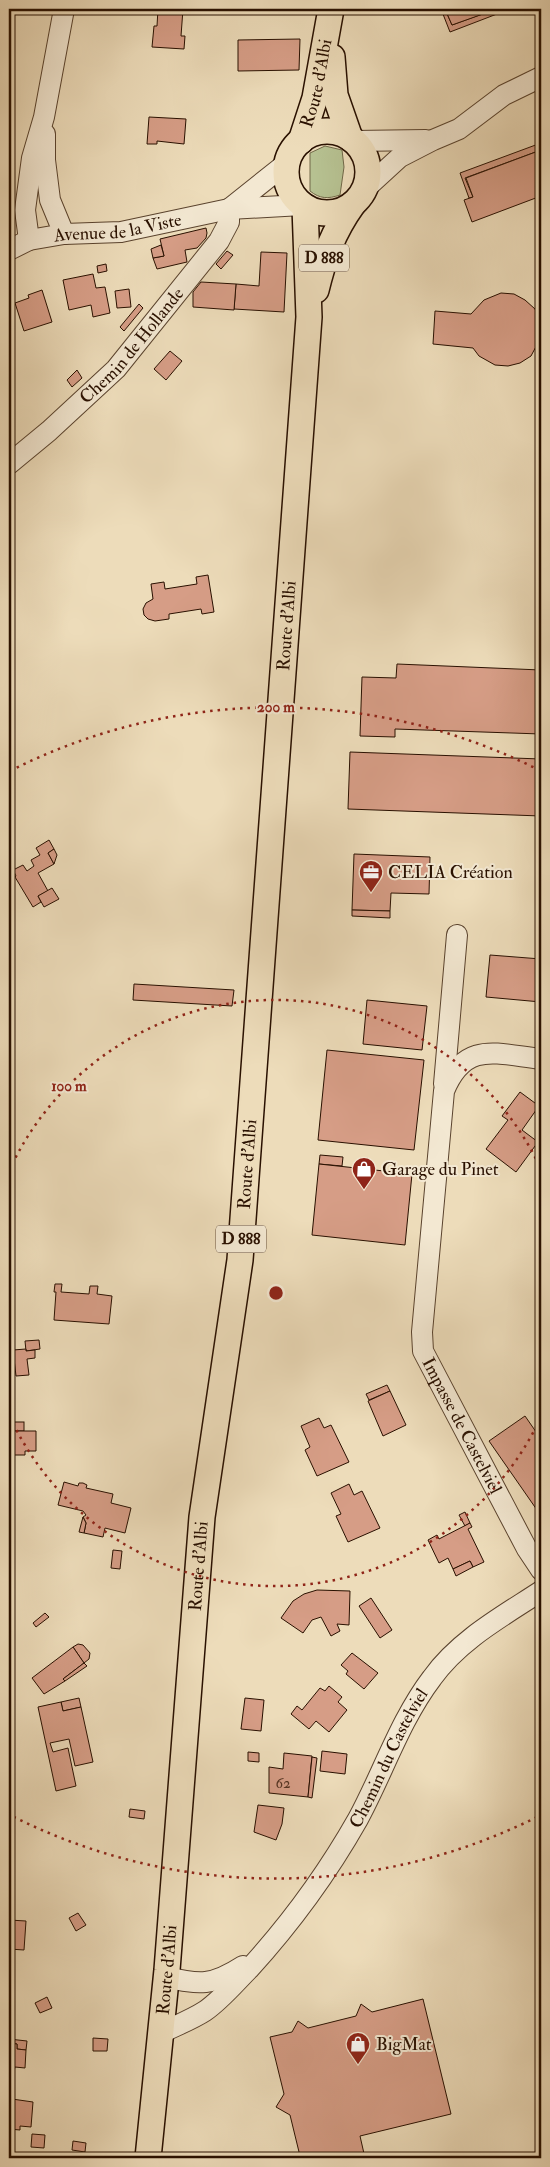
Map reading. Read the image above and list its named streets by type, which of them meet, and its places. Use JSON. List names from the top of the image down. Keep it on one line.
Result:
{"streets":{"main road":["Route d'Albi","D 888"],"street":["Avenue de la Viste","Chemin de Hollande","Impasse de Castelviel","Chemin du Castelviel"]},"crossings":[["Route d'Albi","Avenue de la Viste"],["Route d'Albi","Chemin du Castelviel"],["Avenue de la Viste","Chemin de Hollande"]],"places":{"office":["CELIA Création"],"shop":["Garage du Pinet","BigMat"]},"house_numbers":["62"],"rings":["200 m","100 m"]}
